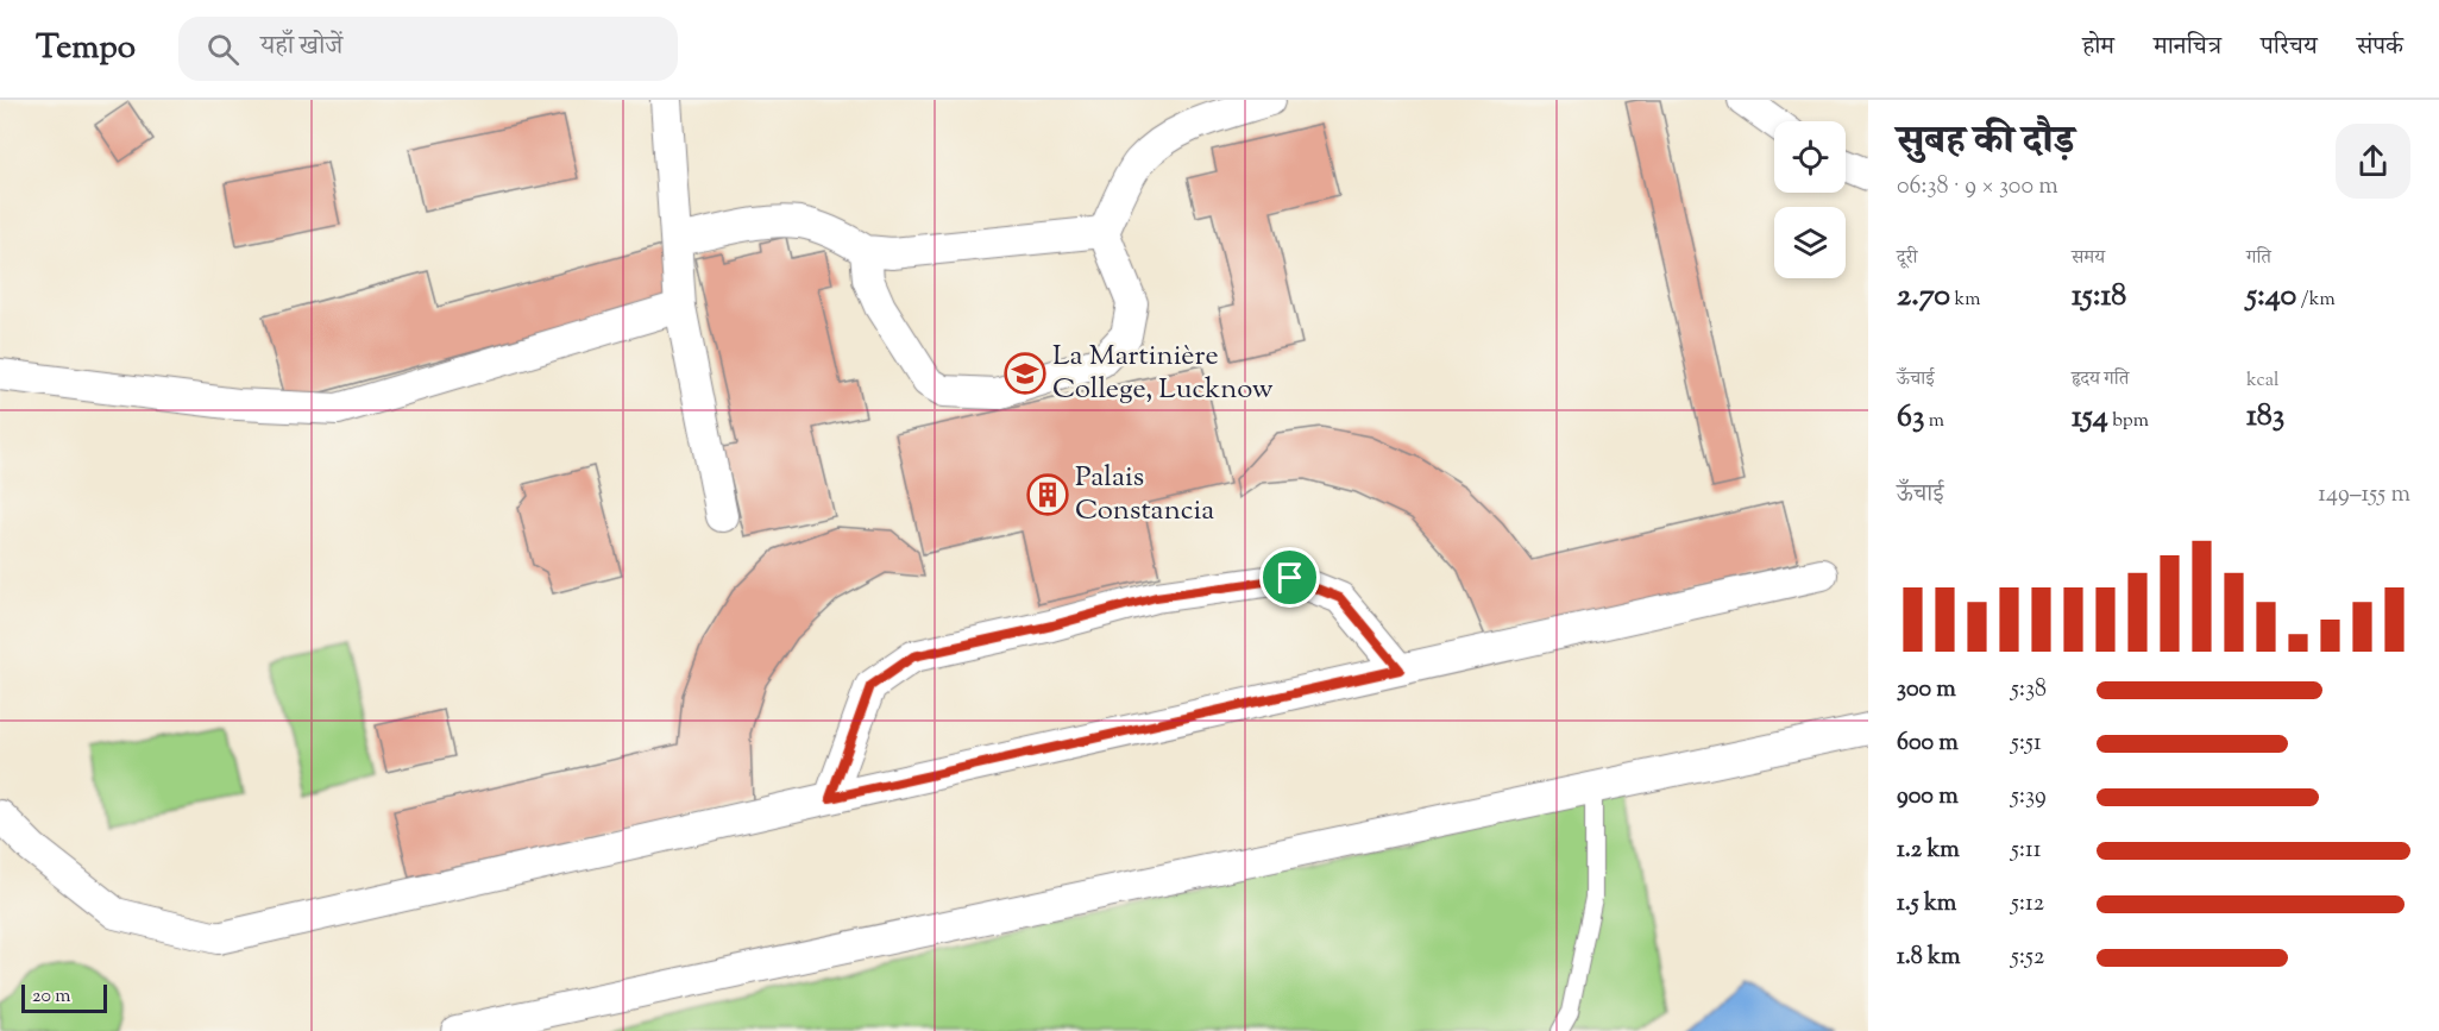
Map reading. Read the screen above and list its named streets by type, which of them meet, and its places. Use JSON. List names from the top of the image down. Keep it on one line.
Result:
{"places":{"school or university":["La Martinière College, Lucknow"],"building":["Palais Constancia"]},"scale_bar":"20 m","page":{"header":"Tempo","search":"यहाँ खोजें","nav":["होम","मानचित्र","परिचय","संपर्क"],"heading":["सुबह की दौड़","06:38 · 9 × 300 m"],"stats":[["दूरी","2.70 km"],["समय","15:18"],["गति","5:40 /km"],["ऊँचाई","63 m"],["हृदय गति","154 bpm"],["kcal","183"]],"chart":["ऊँचाई","149–155 m"],"list":[{"name":"300 m","note":"5:38"},{"name":"600 m","note":"5:51"},{"name":"900 m","note":"5:39"},{"name":"1.2 km","note":"5:11"},{"name":"1.5 km","note":"5:12"},{"name":"1.8 km","note":"5:52"}],"scale":"20 m"}}
